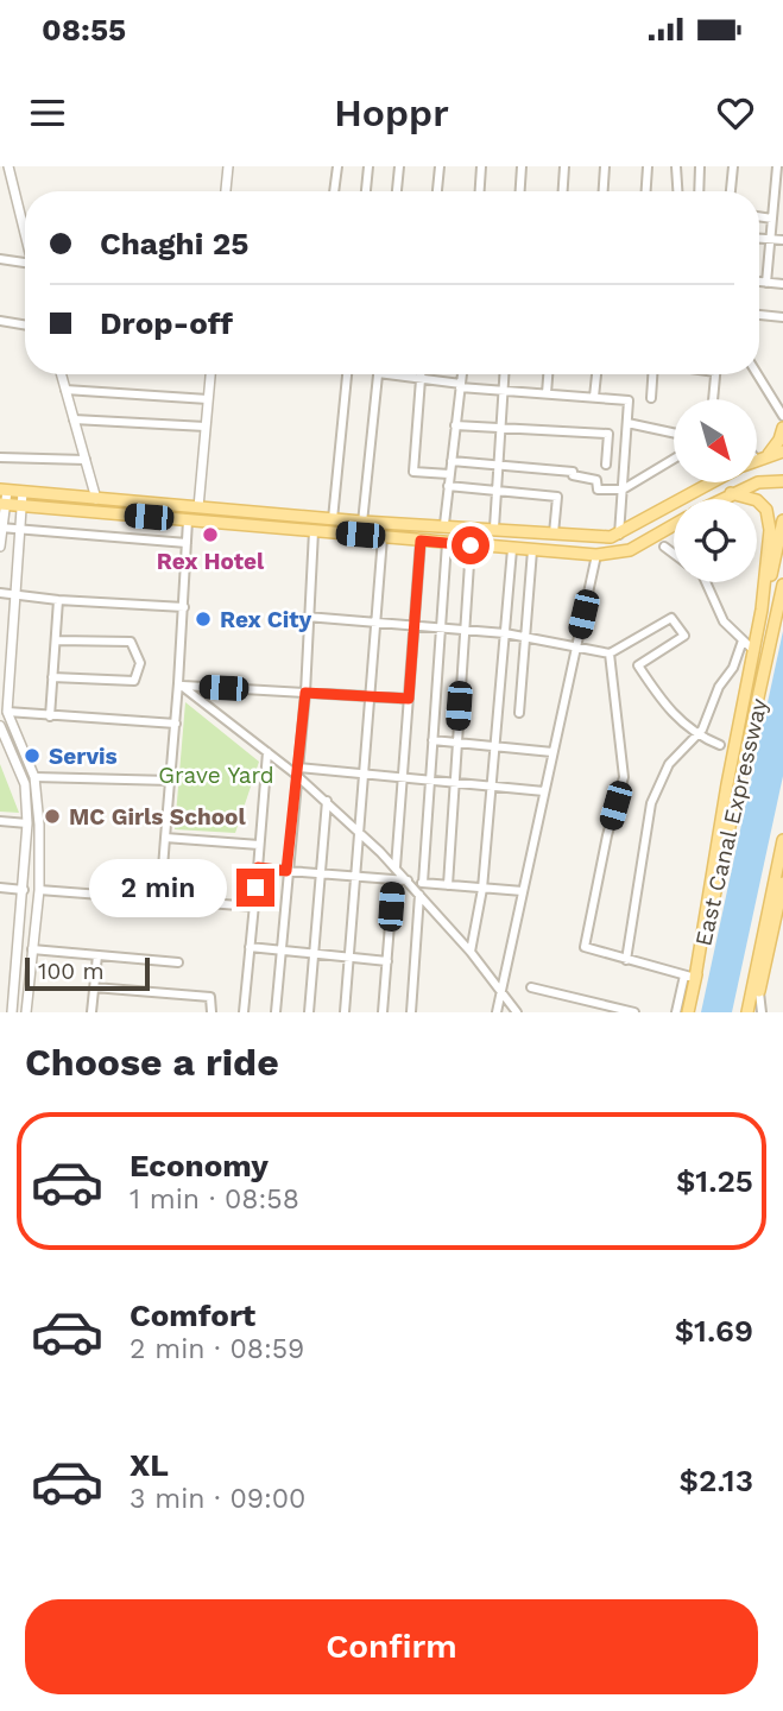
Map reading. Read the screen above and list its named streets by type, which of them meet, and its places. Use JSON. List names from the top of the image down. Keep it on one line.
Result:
{"streets":{"main road":["East Canal Expressway"]},"parks":["Grave Yard"],"places":["Rex Hotel","Rex City","Servis","MC Girls School"],"scale_bar":"100 m","north":"bottom right","page":{"status":"08:55","header":"Hoppr","banner":["Chaghi 25","Drop-off"],"bubble":"2 min","scale":"100 m","heading":"Choose a ride","list":[{"name":"Economy","note":"1 min · 08:58","value":"$1.25"},{"name":"Comfort","note":"2 min · 08:59","value":"$1.69"},{"name":"XL","note":"3 min · 09:00","value":"$2.13"}],"buttons":"Confirm"}}
